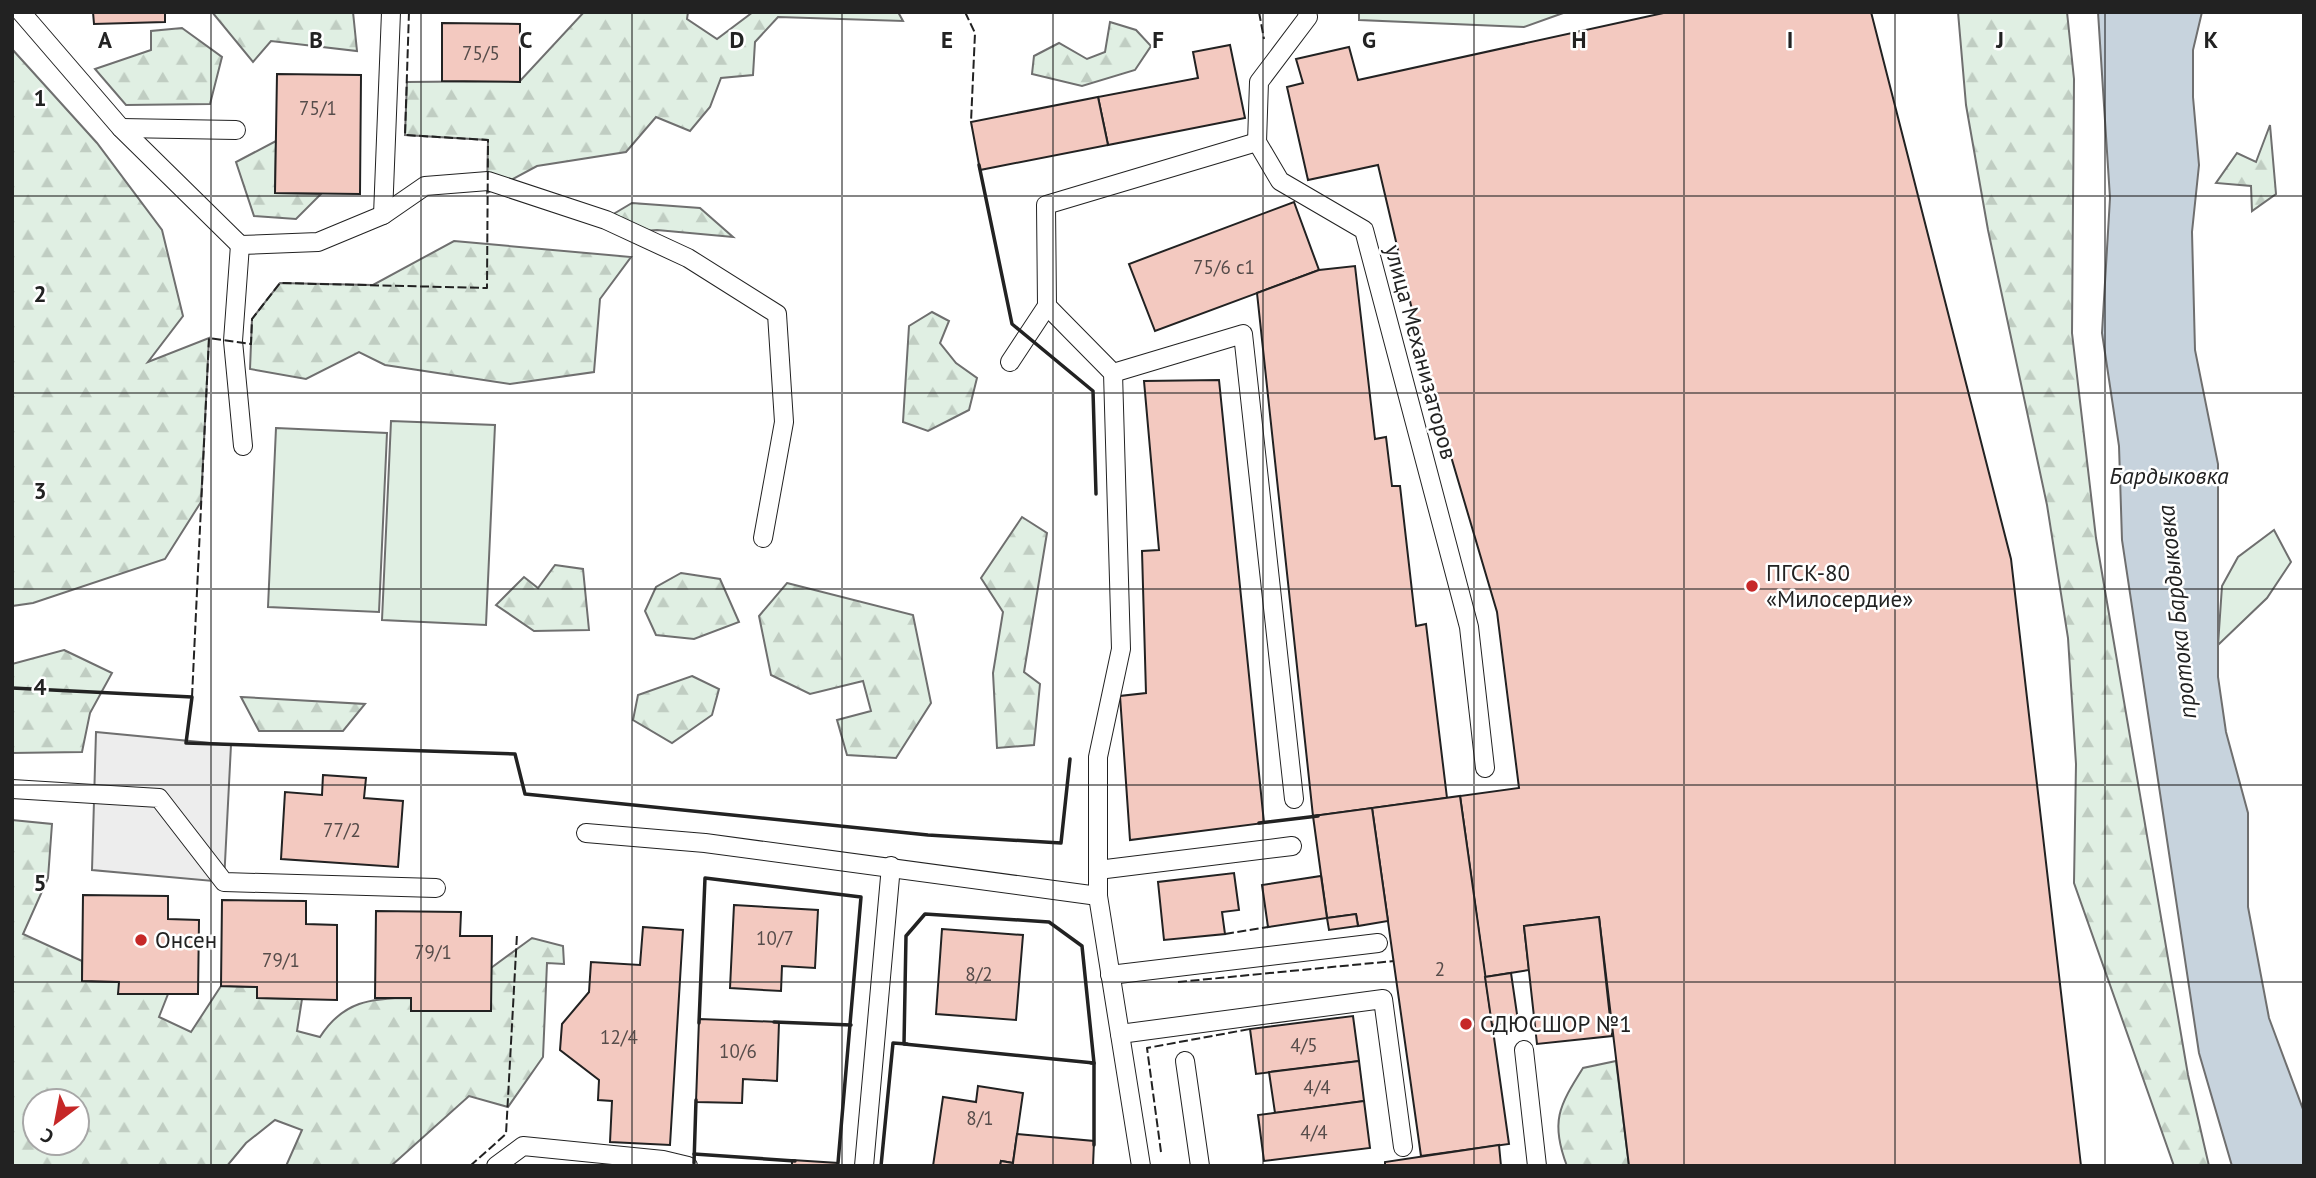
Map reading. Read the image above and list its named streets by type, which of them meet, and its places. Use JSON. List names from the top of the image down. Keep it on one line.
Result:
{"streets":{"lane":["улица Механизаторов"]},"water":["Бардыковка","протока Бардыковка"],"places":["ПГСК-80 «Милосердие»","Онсен","СДЮСШОР №1"],"house_numbers":["75/5","75/1","75/6 с1","77/2","10/7","79/1","79/1","2","8/2","12/4","4/5","10/6","4/4","8/1","4/4"],"north":"bottom left","grid":{"columns":["A","B","C","D","E","F","G","H","I","J","K"],"rows":["1","2","3","4","5"]}}
